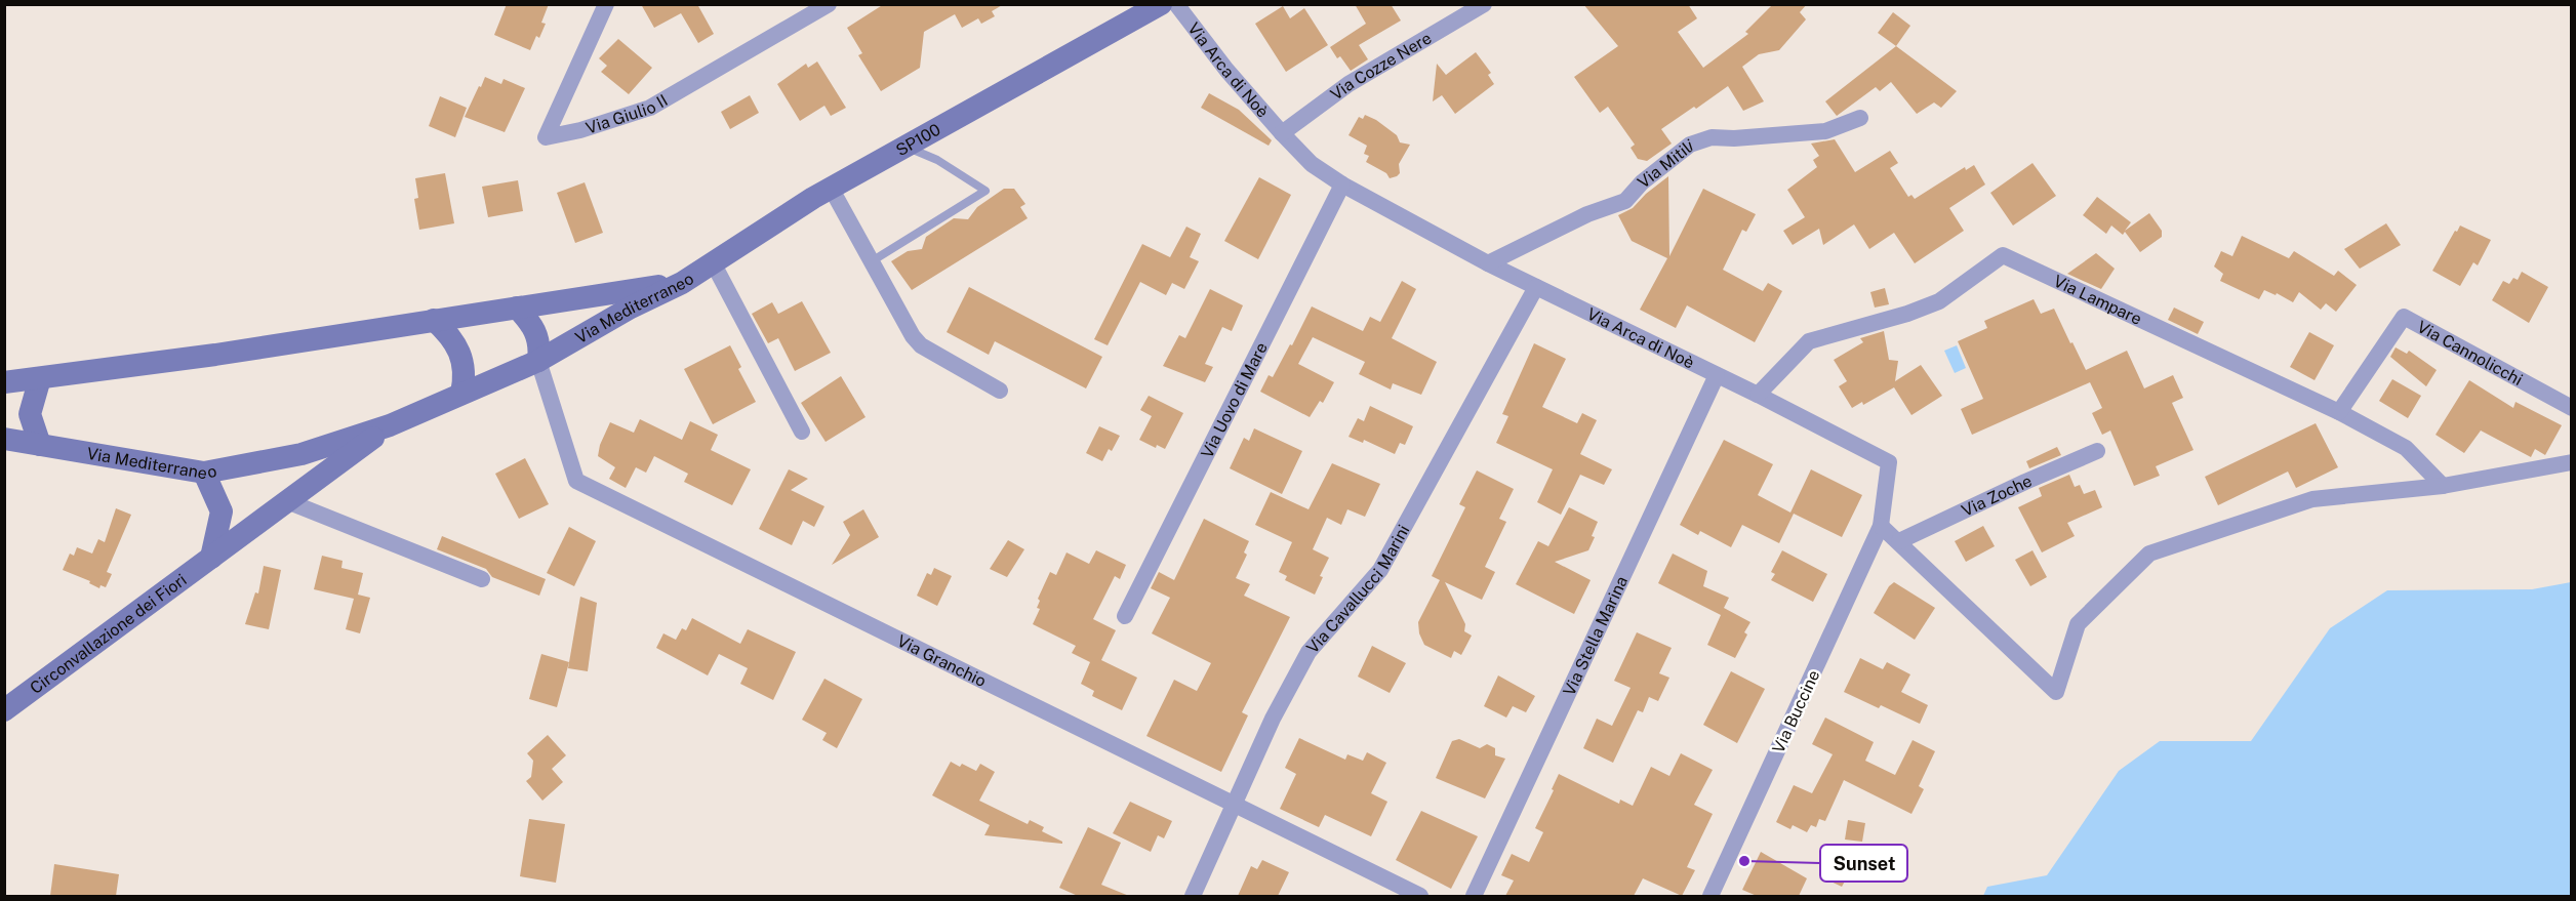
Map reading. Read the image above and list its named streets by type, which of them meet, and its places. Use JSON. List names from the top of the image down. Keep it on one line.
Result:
{"streets":{"main road":["SP100","Via Mediterraneo","Circonvallazione dei Fiori"],"street":["Via Cozze Nere","Via Arca di Noè","Via Giulio II","Via Mitili","Via Lampare","Via Cannolicchi","Via Uovo di Mare","Via Zoche","Via Cavallucci Marini","Via Stella Marina","Via Granchio","Via Buccine"]},"crossings":[["Via Cozze Nere","Via Arca di Noè"],["Via Arca di Noè","Via Mitili"],["Via Arca di Noè","Via Lampare"],["Via Arca di Noè","Via Uovo di Mare"],["Via Arca di Noè","Via Cavallucci Marini"],["Via Arca di Noè","Via Stella Marina"],["Via Arca di Noè","Via Buccine"],["SP100","Via Mediterraneo"],["Via Lampare","Via Cannolicchi"],["Via Mediterraneo","Circonvallazione dei Fiori"],["Via Mediterraneo","Via Granchio"],["Via Cavallucci Marini","Via Granchio"]],"places":["Sunset"]}
